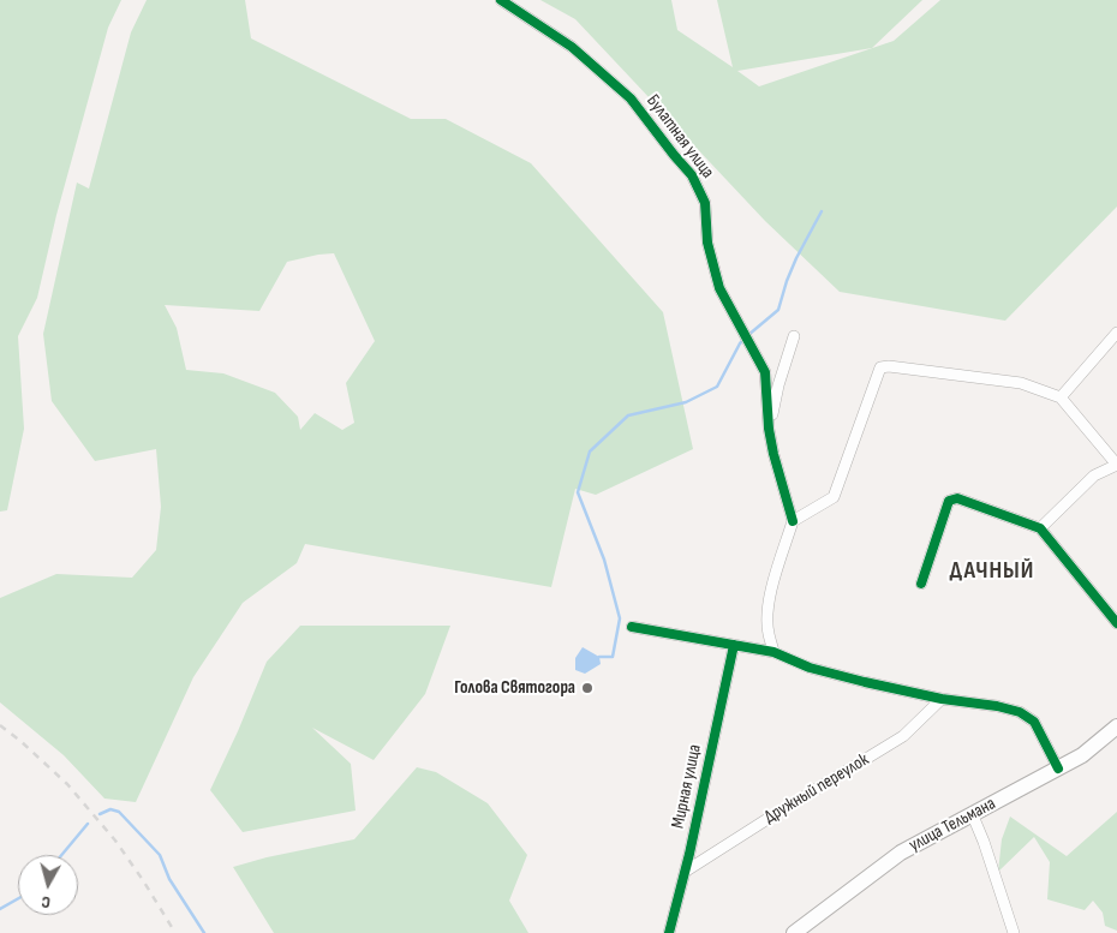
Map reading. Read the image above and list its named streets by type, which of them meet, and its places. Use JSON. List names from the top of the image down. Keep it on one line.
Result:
{"streets":{"street":["Булатная улица","Мирная улица","Дружный переулок","улица Тельмана"]},"crossings":[["Мирная улица","Дружный переулок"]],"districts":["ДАЧНЫЙ"],"places":["Голова Святогора"],"north":"bottom"}
